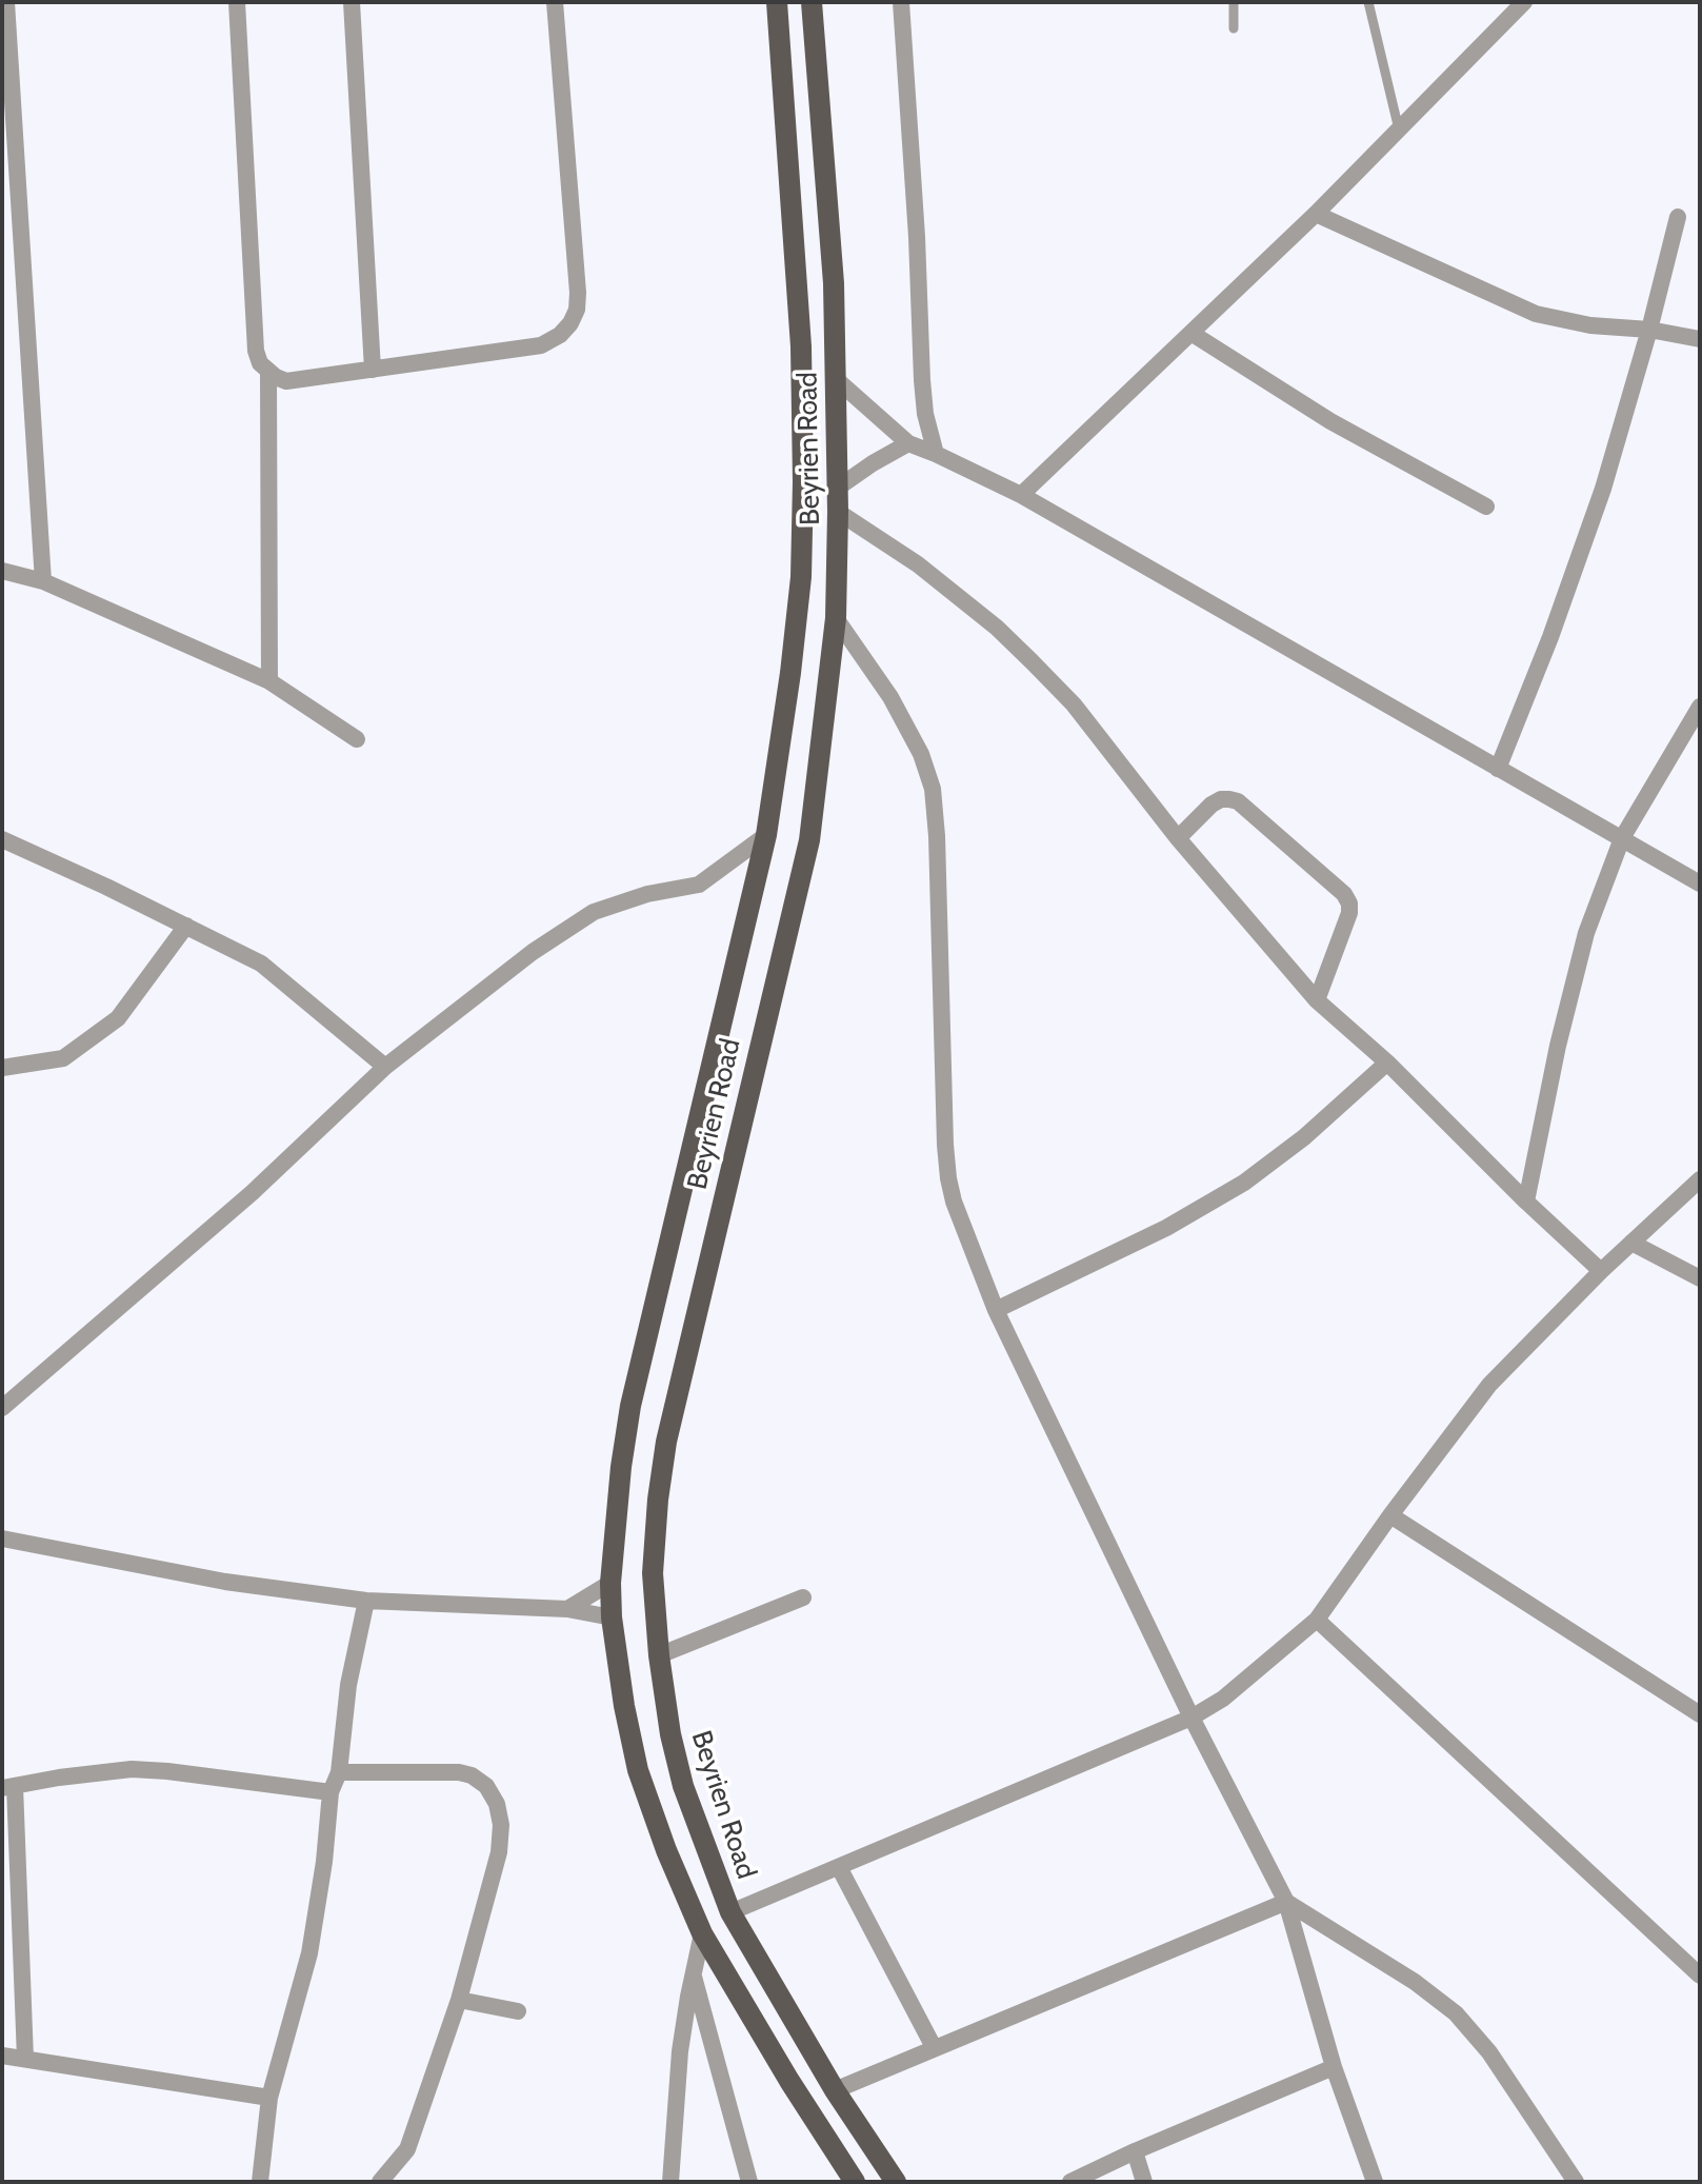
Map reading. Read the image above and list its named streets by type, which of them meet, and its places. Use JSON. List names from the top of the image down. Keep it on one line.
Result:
{"streets":{"main road":["Beyrien Road"]}}
